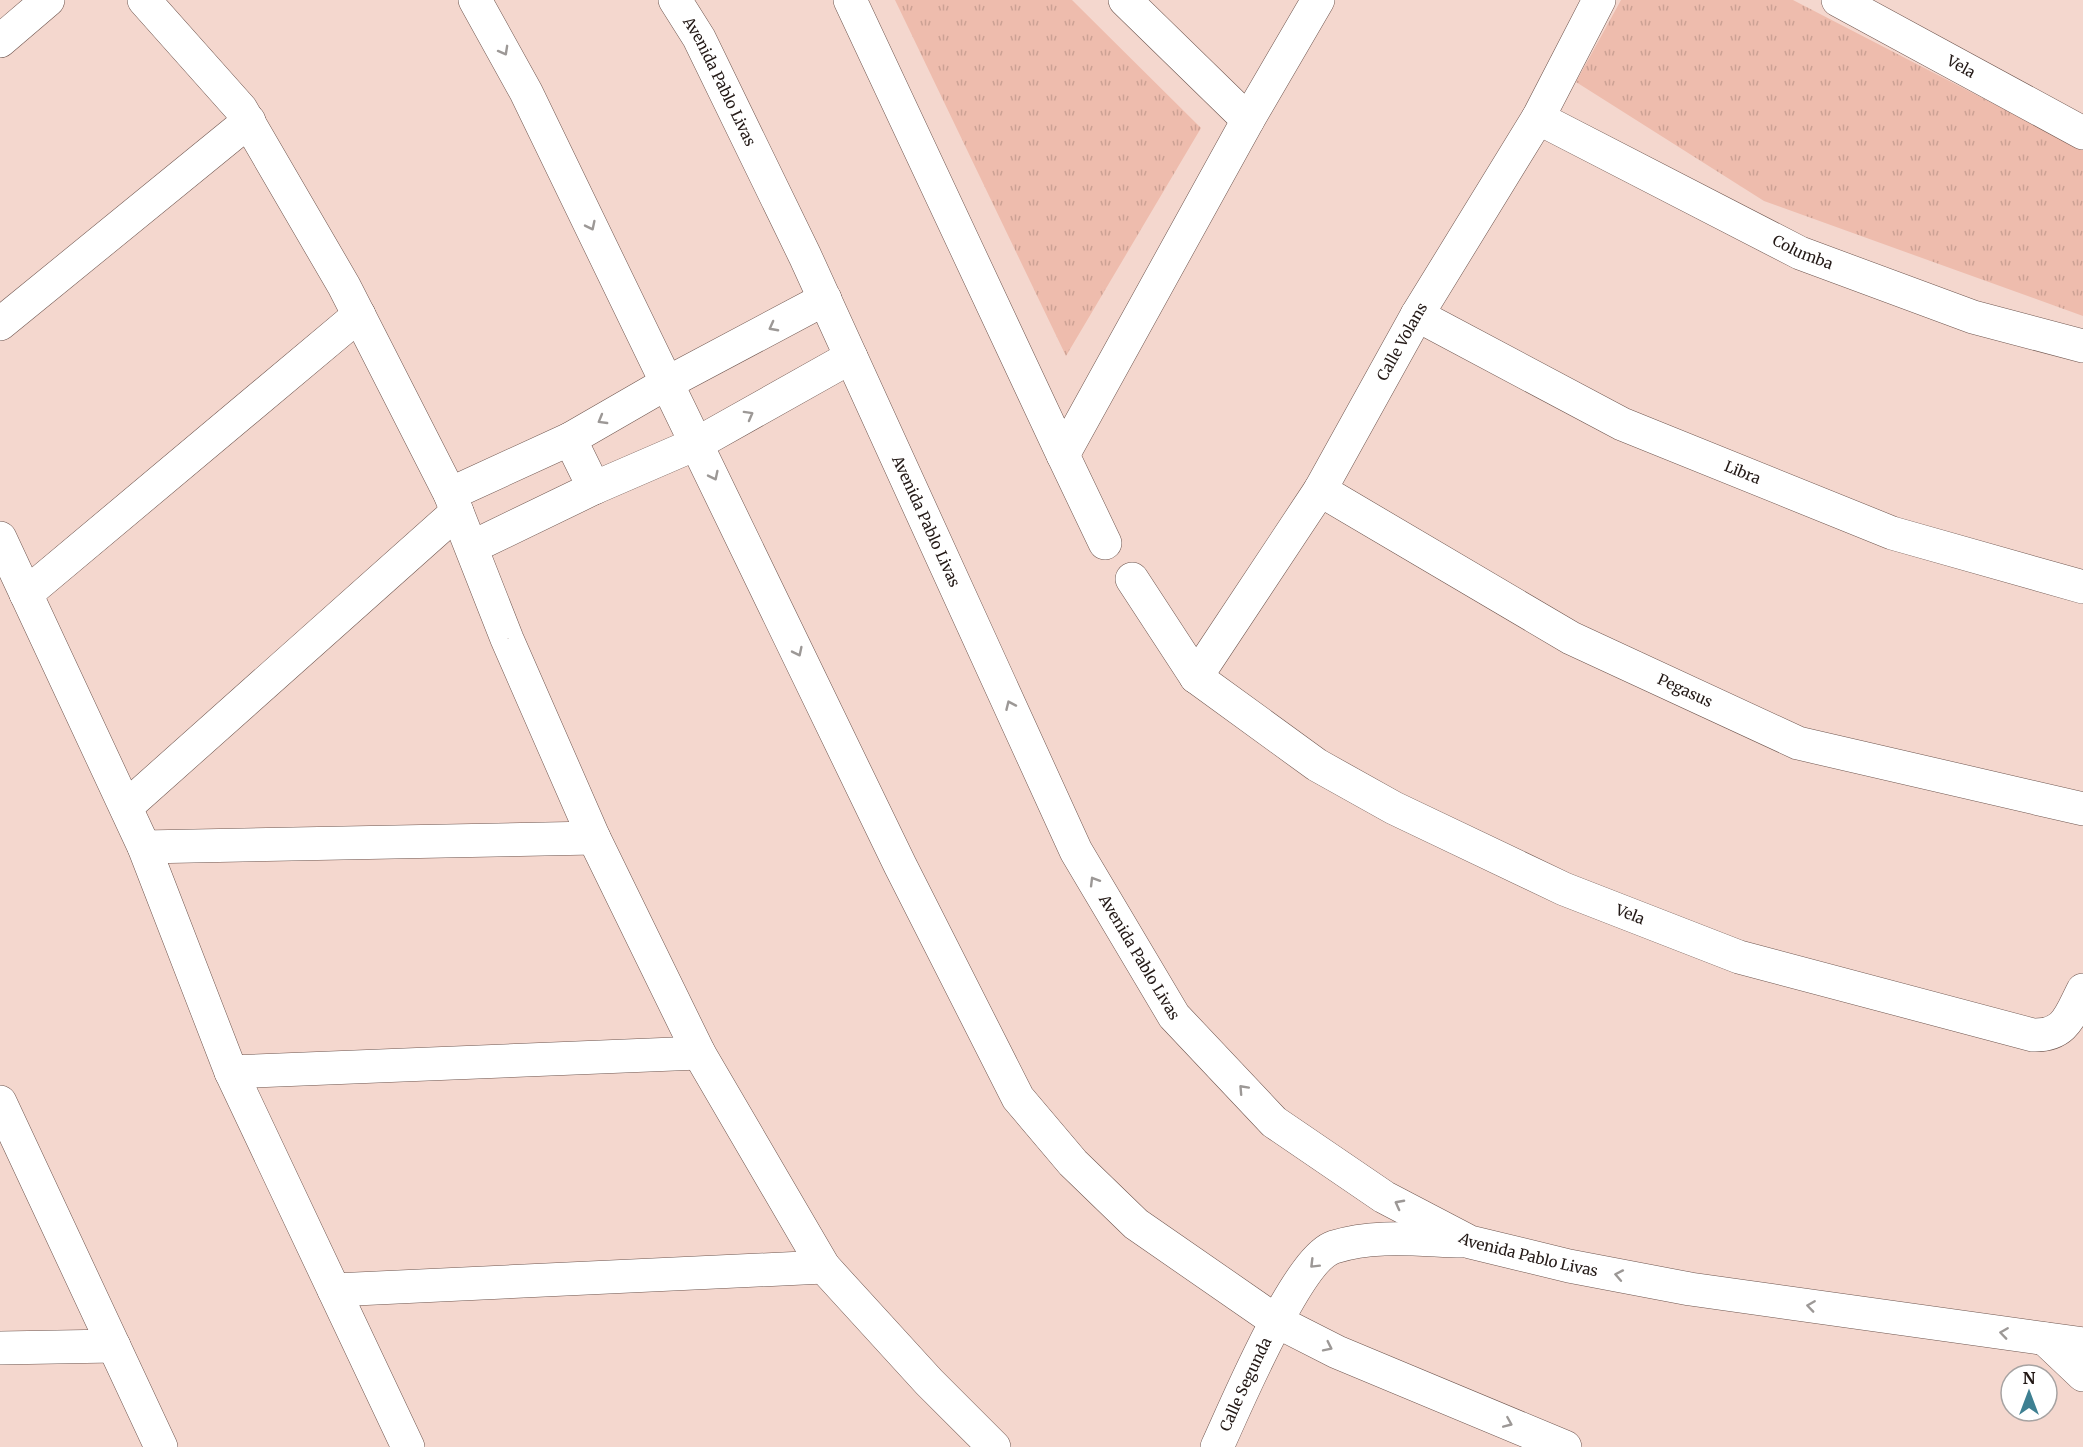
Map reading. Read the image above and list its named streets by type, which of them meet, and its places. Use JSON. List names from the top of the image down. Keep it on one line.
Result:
{"streets":{"street":["Vela","Avenida Pablo Livas","Columba","Calle Volans","Libra","Pegasus","Calle Segunda"]},"crossings":[["Vela","Calle Volans"],["Avenida Pablo Livas","Calle Segunda"],["Columba","Calle Volans"],["Calle Volans","Libra"],["Calle Volans","Pegasus"]],"one_way":["Calle Segunda"],"north":"top"}
